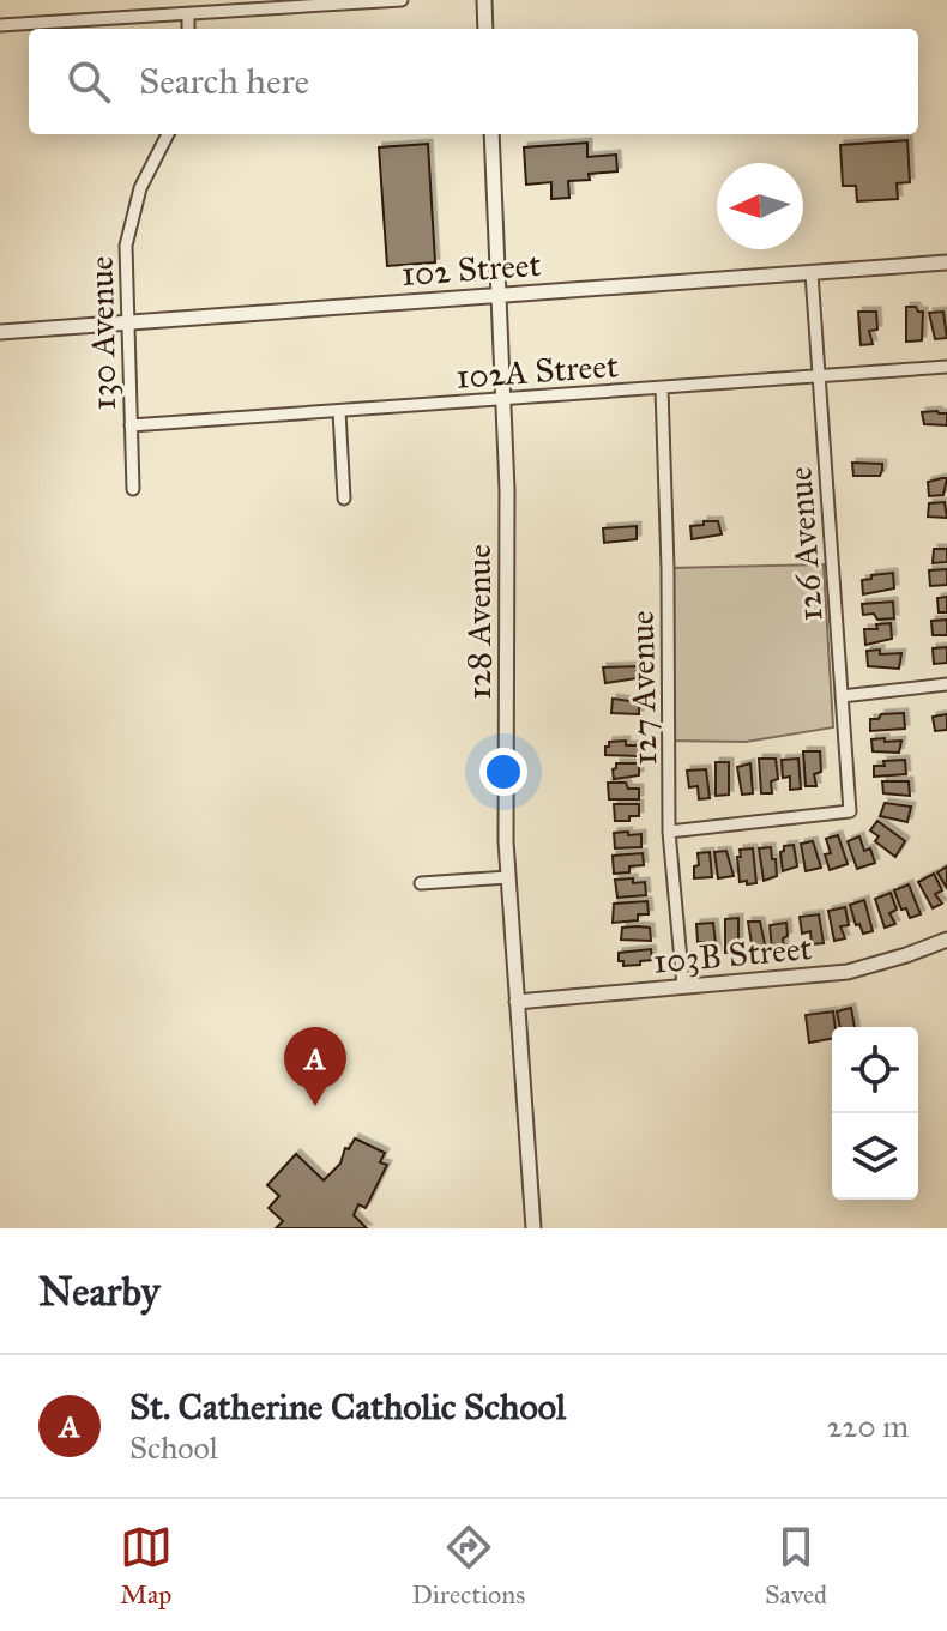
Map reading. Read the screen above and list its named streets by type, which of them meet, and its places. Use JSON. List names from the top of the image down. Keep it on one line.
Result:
{"streets":{"street":["102 Street","130 Avenue","102A Street","126 Avenue","128 Avenue","127 Avenue","103B Street"]},"crossings":[["102 Street","130 Avenue"],["102 Street","126 Avenue"],["102 Street","128 Avenue"],["130 Avenue","102A Street"],["102A Street","126 Avenue"],["102A Street","128 Avenue"],["102A Street","127 Avenue"],["126 Avenue","127 Avenue"],["128 Avenue","103B Street"],["127 Avenue","103B Street"]],"north":"left","page":{"search":"Search here","pins":"A","heading":"Nearby","list":[{"mark":"A","name":"St. Catherine Catholic School","note":"School","value":"220 m"}],"nav":["Map","Directions","Saved"]}}
